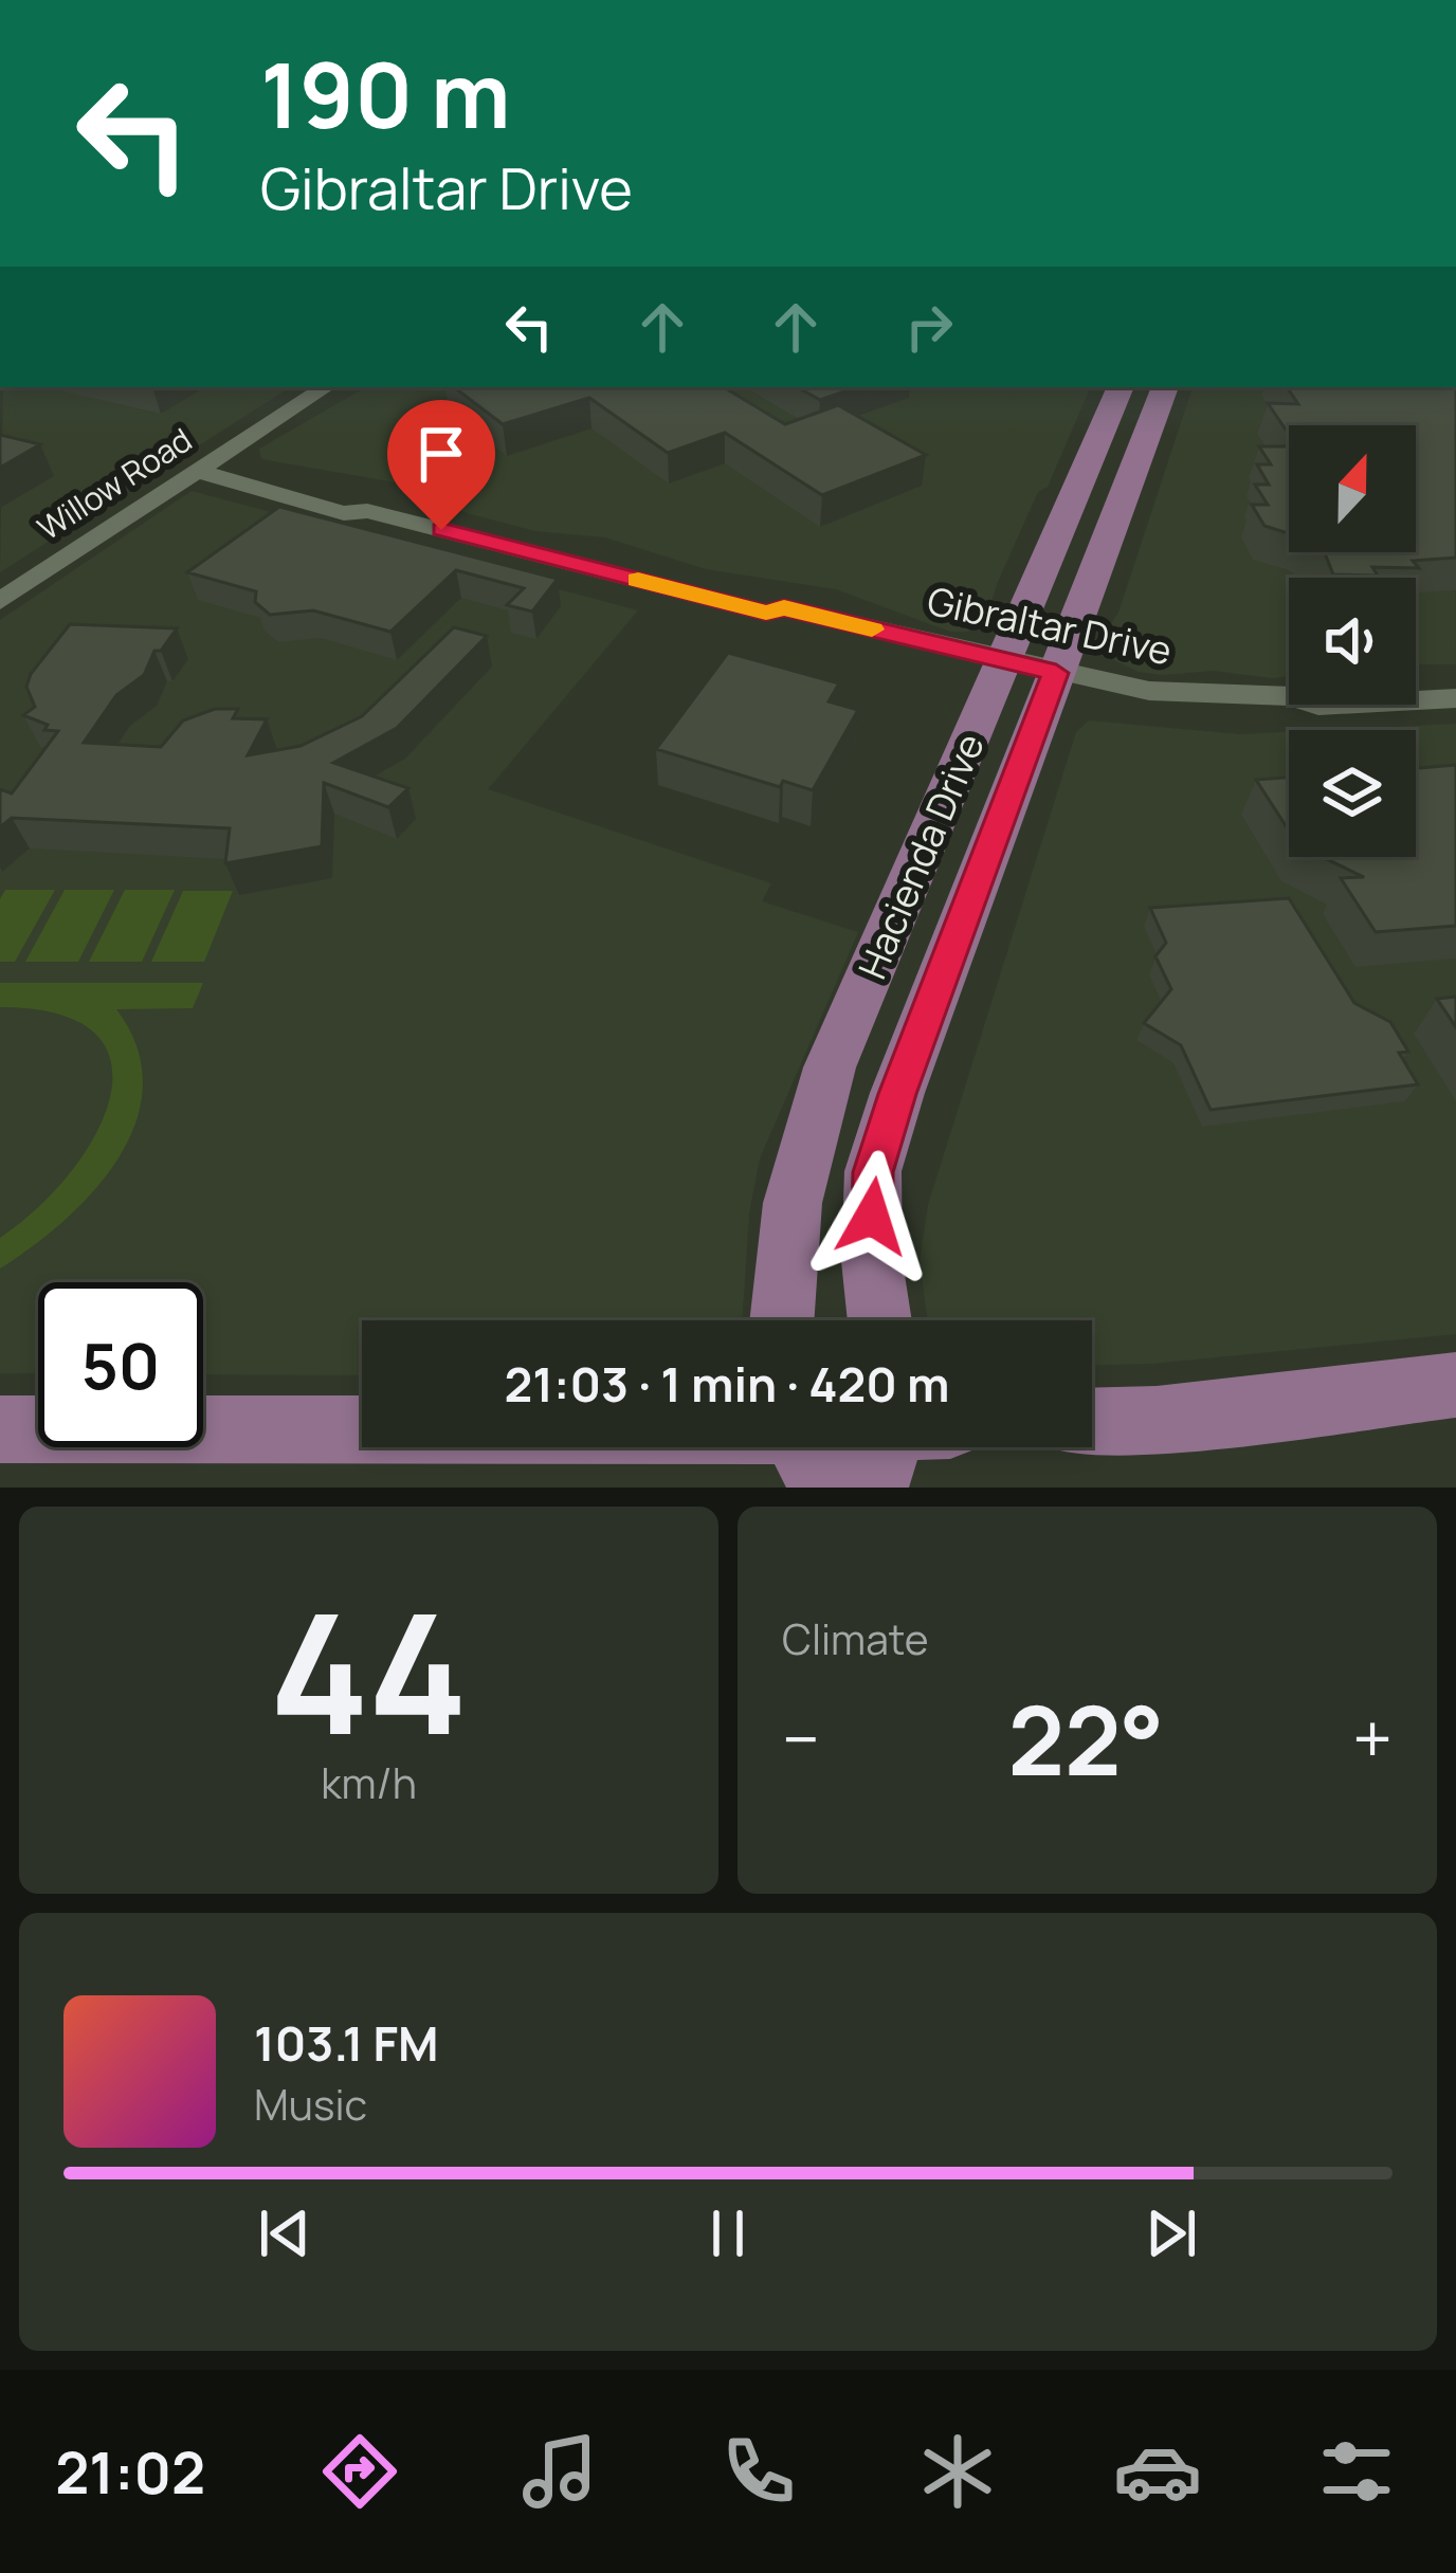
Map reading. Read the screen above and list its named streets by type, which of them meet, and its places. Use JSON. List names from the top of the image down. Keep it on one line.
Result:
{"streets":{"main road":["Hacienda Drive"],"street":["Willow Road","Gibraltar Drive"]},"crossings":[["Willow Road","Gibraltar Drive"],["Gibraltar Drive","Hacienda Drive"]],"north":"top","page":{"turn":["190 m","Gibraltar Drive"],"limit":"50","trip":"21:03 · 1 min · 420 m","tile":[["44","km/h"],"Climate"],"heat":["−","22°","+"],"song":["103.1 FM","Music"],"tabs":"21:02"}}
